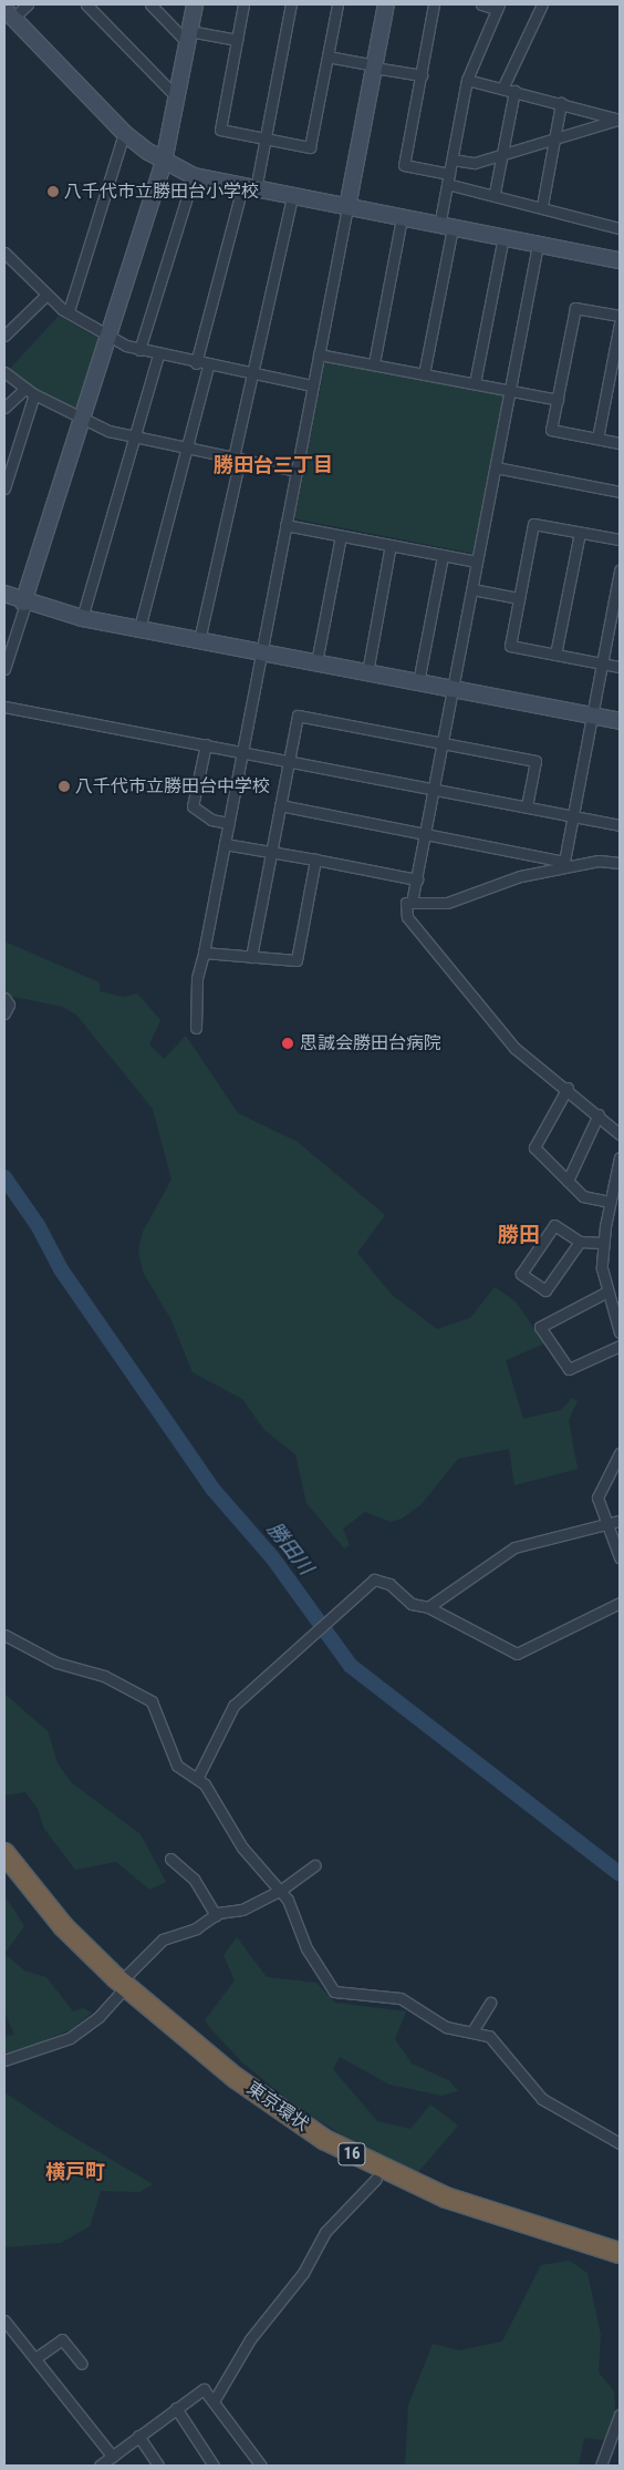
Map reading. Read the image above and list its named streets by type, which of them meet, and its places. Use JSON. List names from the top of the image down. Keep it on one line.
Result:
{"streets":{"highway":["東京環状","16"]},"districts":["勝田台三丁目","勝田","横戸町"],"water":["勝田川"],"places":["八千代市立勝田台小学校","八千代市立勝田台中学校","思誠会勝田台病院"]}
